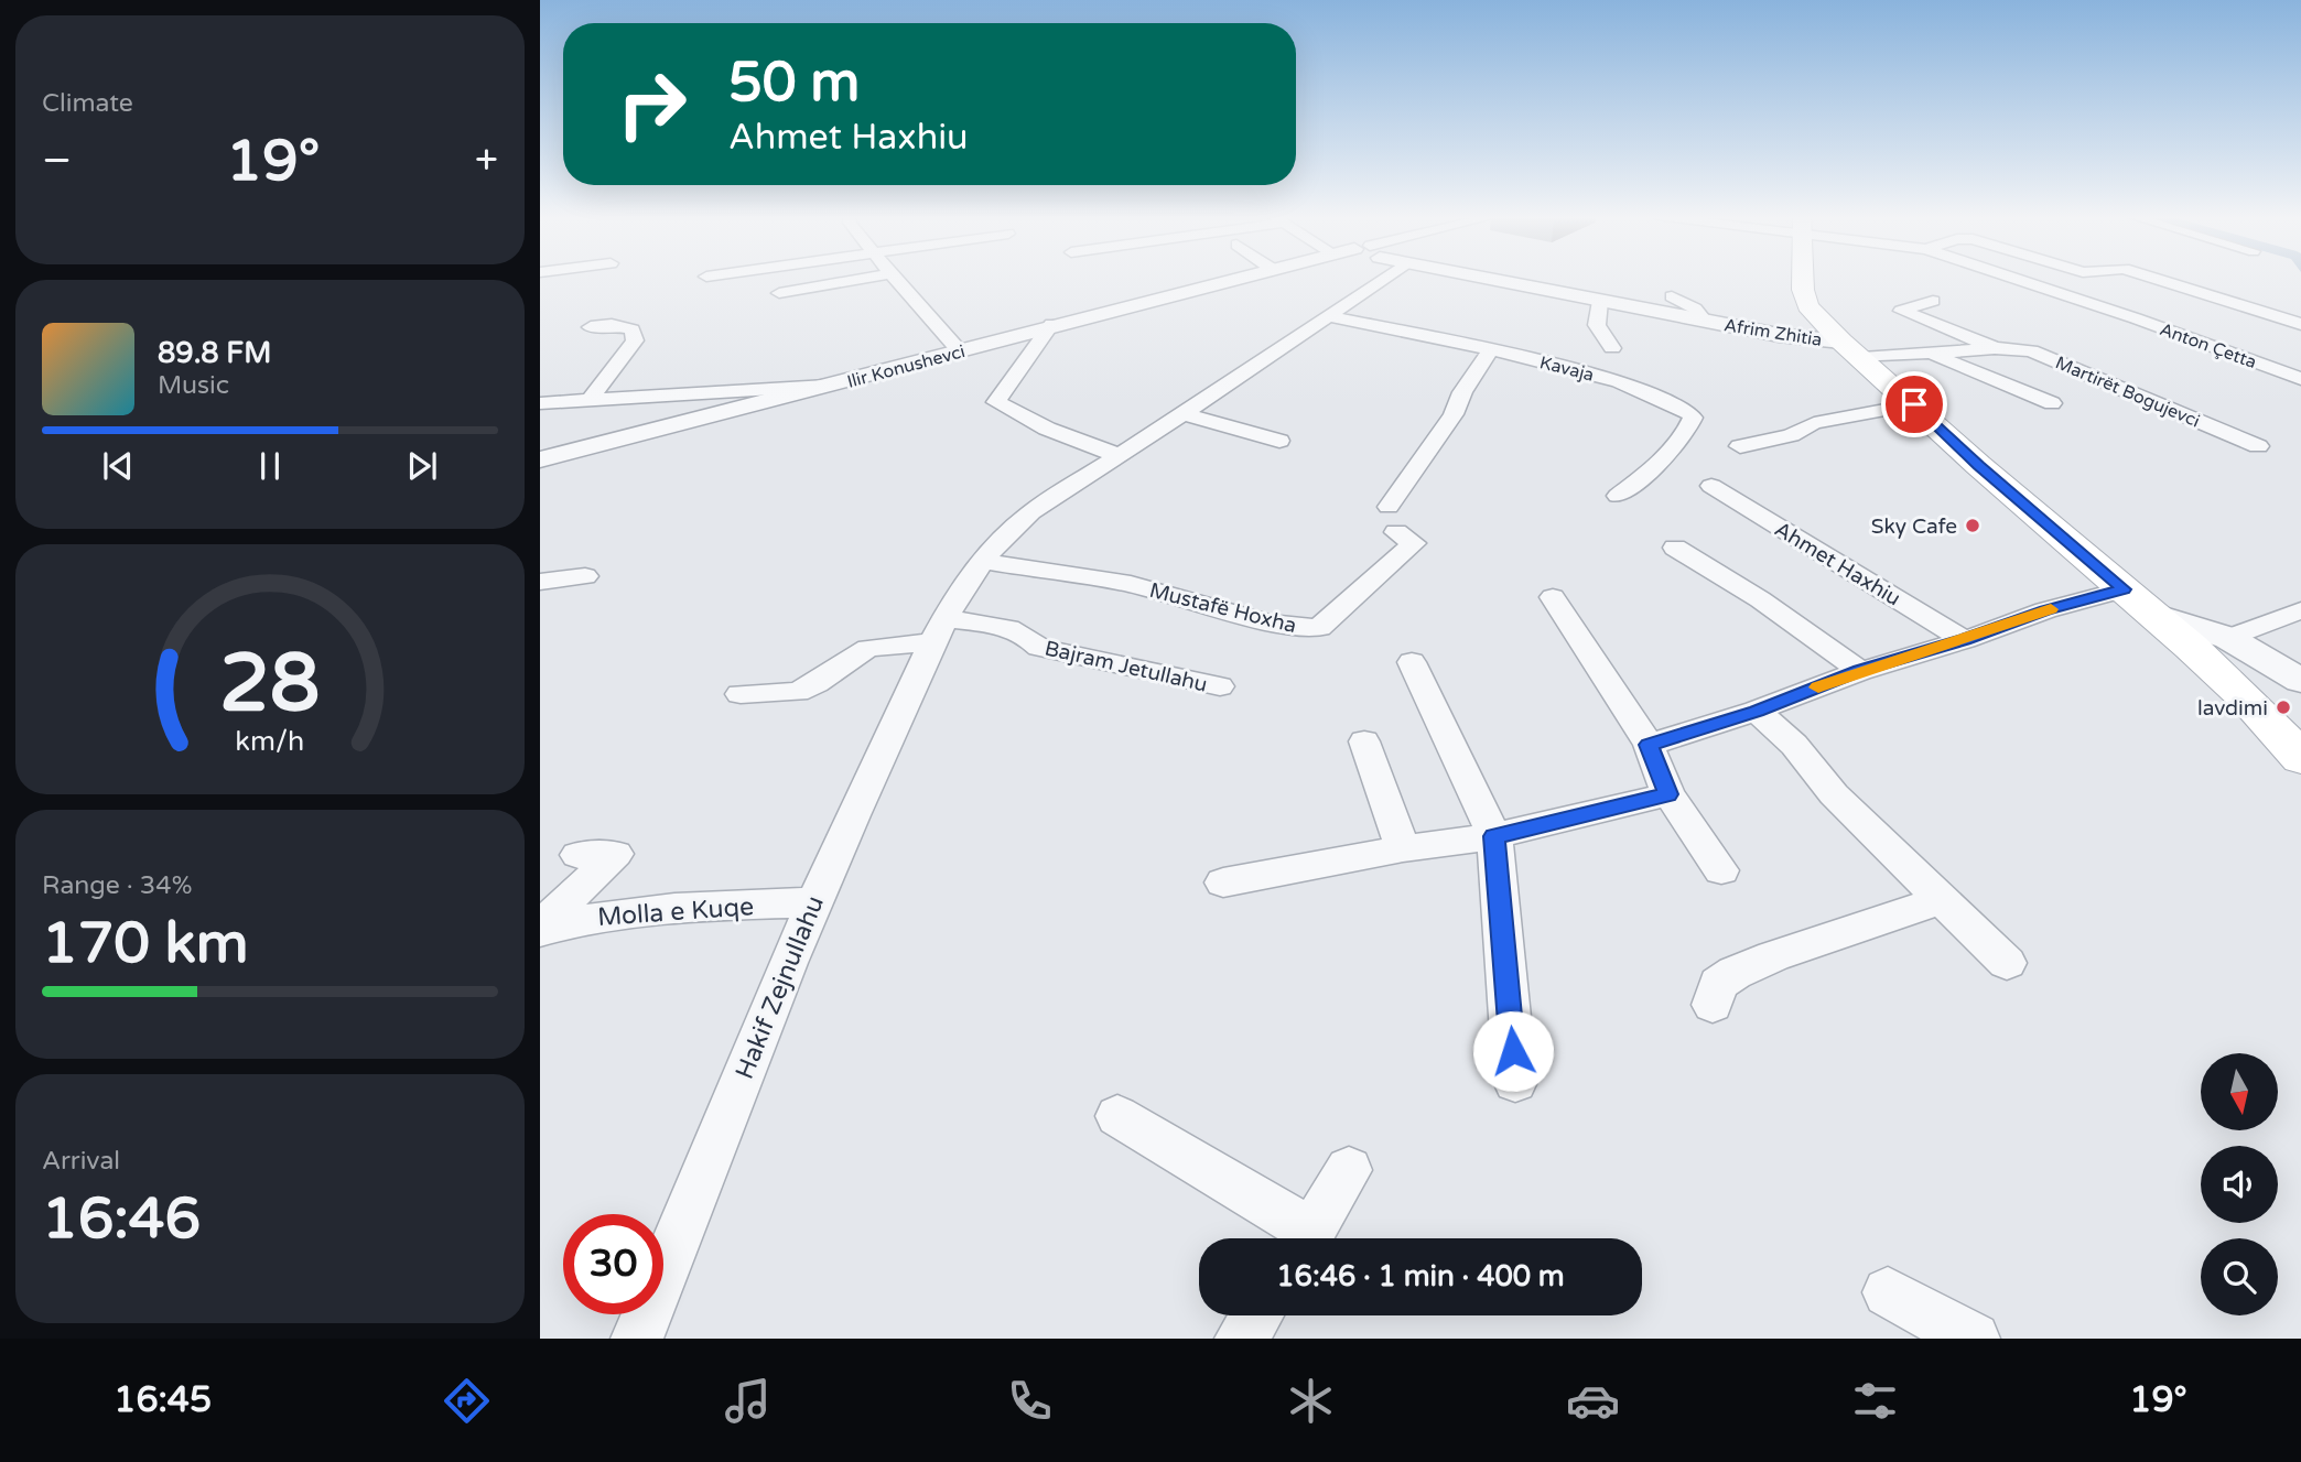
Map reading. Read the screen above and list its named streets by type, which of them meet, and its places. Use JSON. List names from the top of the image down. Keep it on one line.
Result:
{"streets":{"street":["Afrim Zhitia","Anton Çetta","Ilir Konushevci","Kavaja","Martirët Bogujevci","Ahmet Haxhiu","Mustafë Hoxha","Bajram Jetullahu","Molla e Kuqe","Hakif Zejnullahu"]},"crossings":[["Afrim Zhitia","Martirët Bogujevci"],["Kavaja","Hakif Zejnullahu"],["Mustafë Hoxha","Hakif Zejnullahu"],["Bajram Jetullahu","Hakif Zejnullahu"],["Molla e Kuqe","Hakif Zejnullahu"]],"places":["Sky Cafe","lavdimi"],"north":"bottom","page":{"tile":["Climate",["Range · 34%","170 km"],["Arrival","16:46"]],"turn":["50 m","Ahmet Haxhiu"],"heat":["−","19°","+"],"song":["89.8 FM","Music"],"limit":"30","trip":"16:46 · 1 min · 400 m","tabs":["16:45","19°"],"gauge":["28","km/h"]}}
